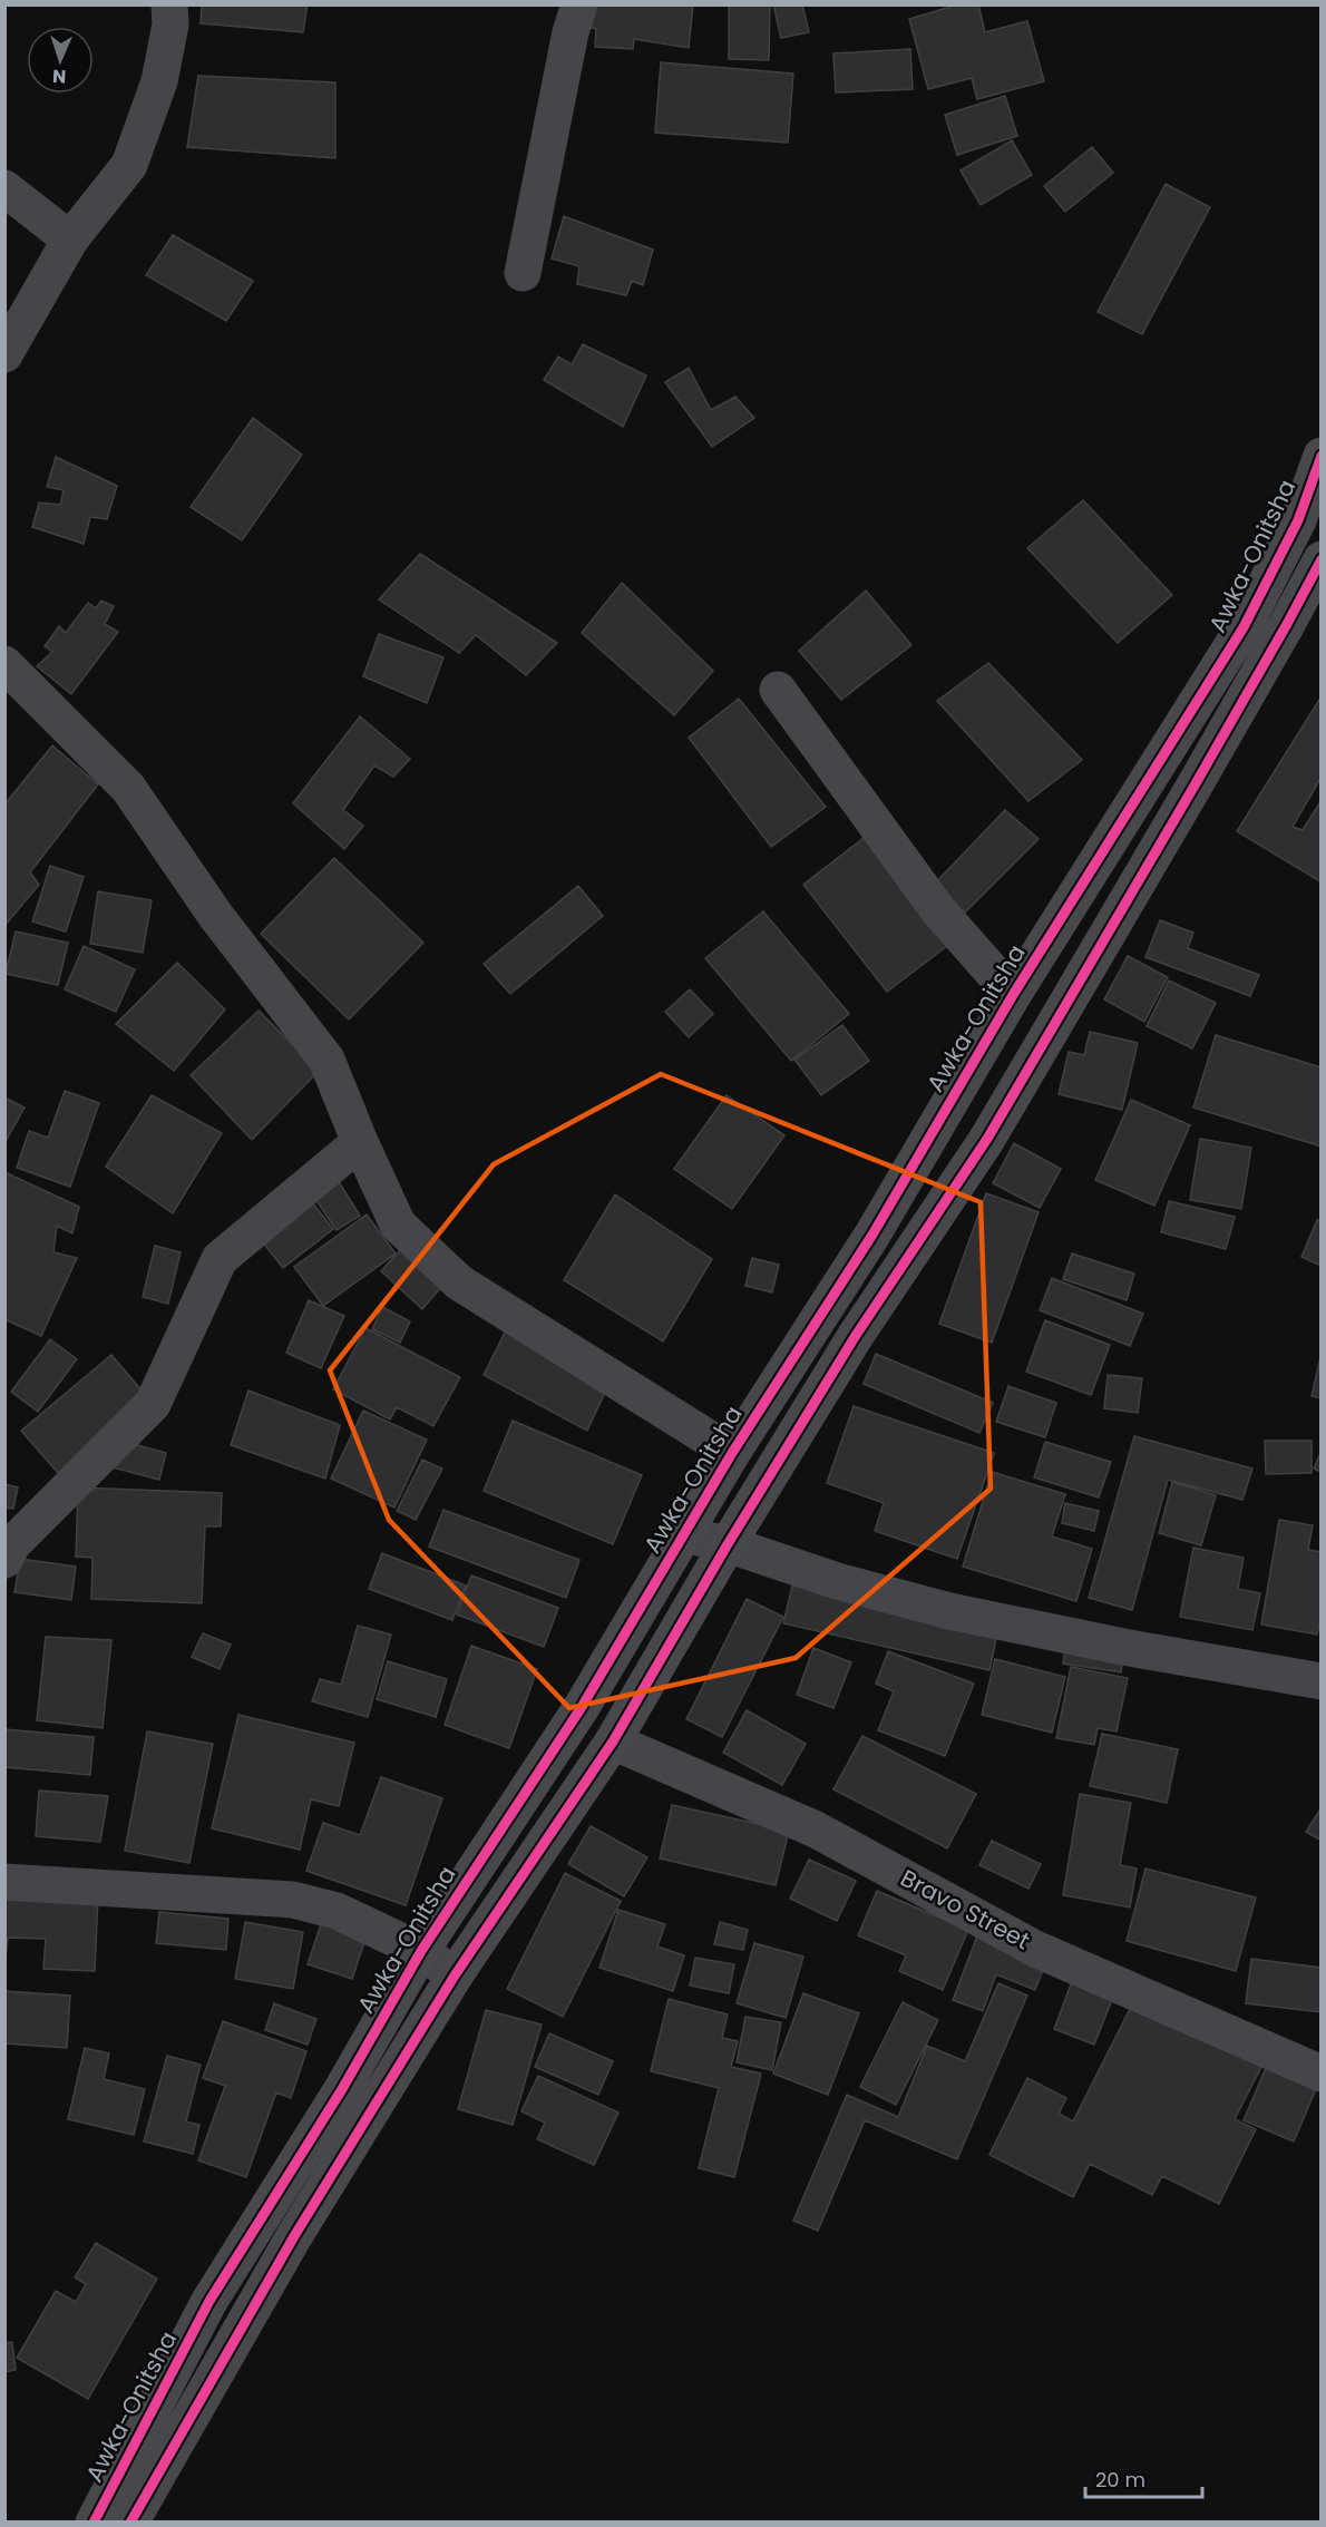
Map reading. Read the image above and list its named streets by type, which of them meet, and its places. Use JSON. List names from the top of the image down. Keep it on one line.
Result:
{"streets":{"main road":["Awka-Onitsha"],"street":["Bravo Street"]},"scale_bar":"20 m","north":"bottom"}
